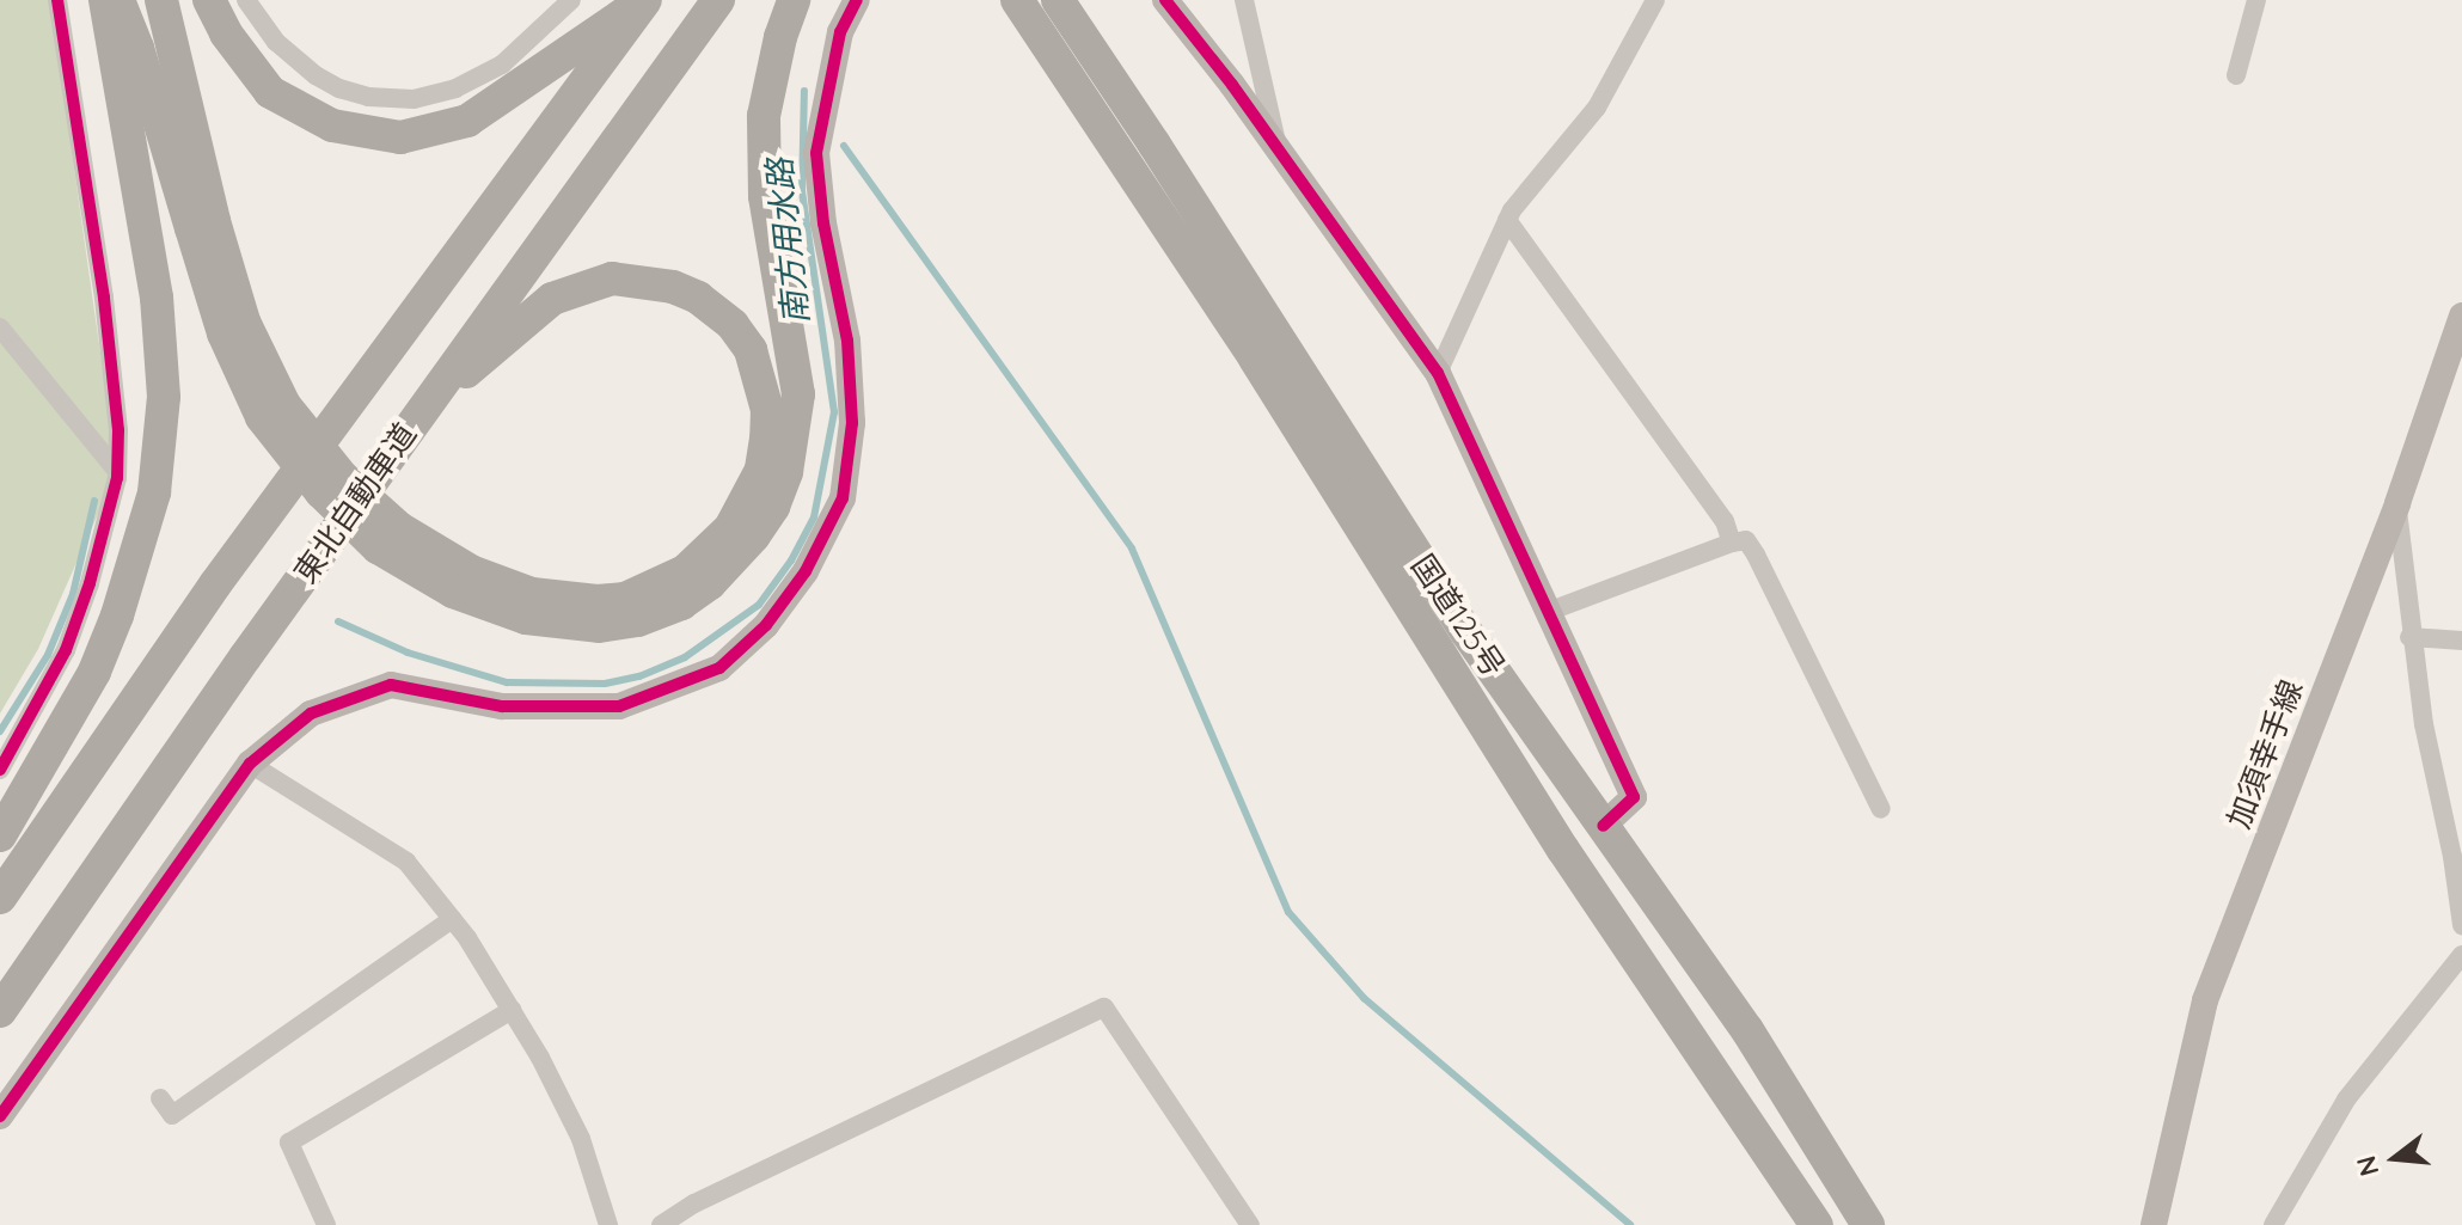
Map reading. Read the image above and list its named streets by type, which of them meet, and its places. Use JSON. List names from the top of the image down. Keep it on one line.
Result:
{"streets":{"highway":["東北自動車道","国道125号"],"street":["加須幸手線"]},"water":["南方用水路"],"north":"left"}
